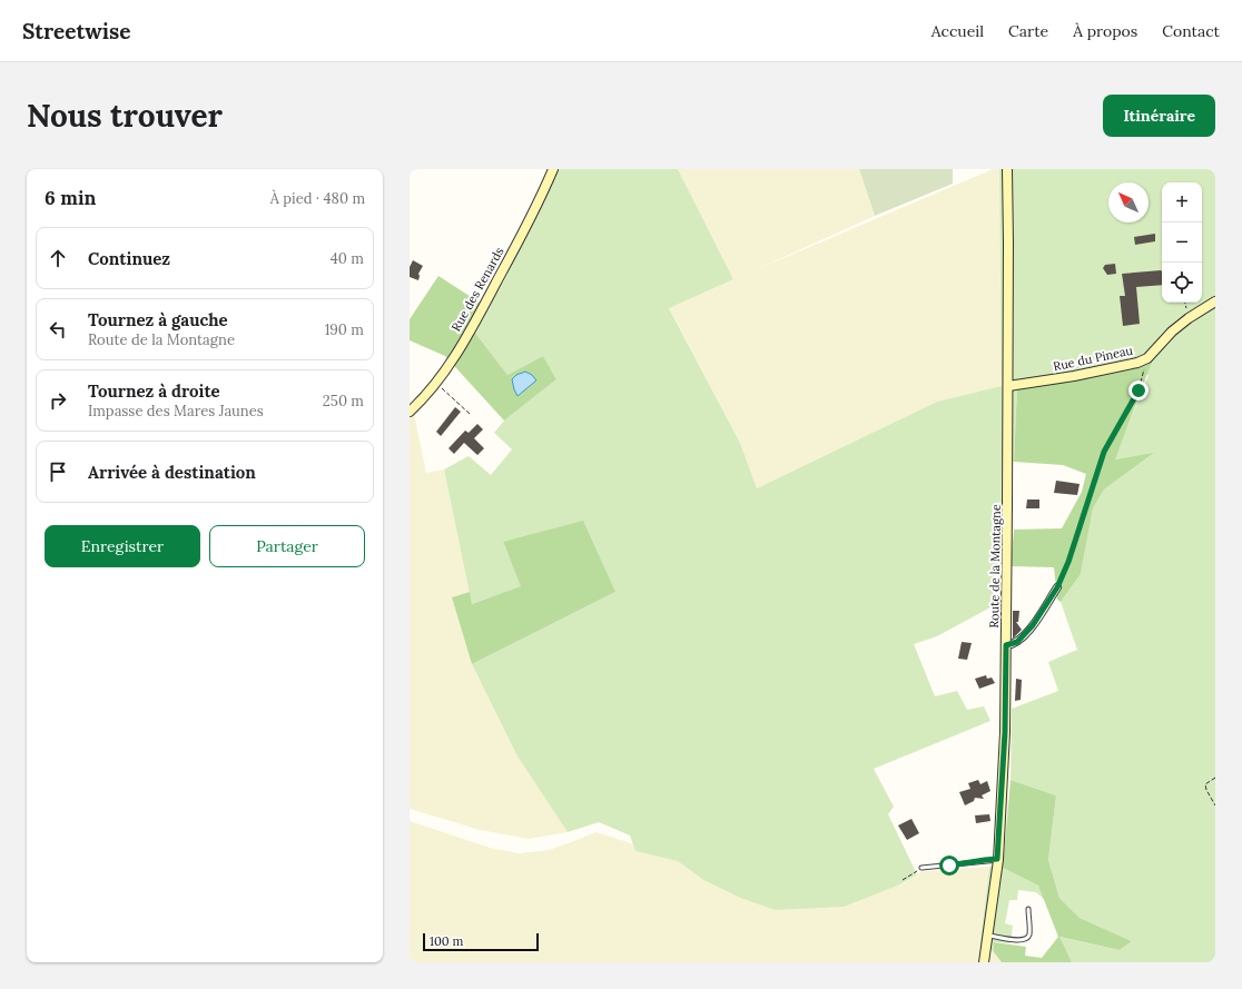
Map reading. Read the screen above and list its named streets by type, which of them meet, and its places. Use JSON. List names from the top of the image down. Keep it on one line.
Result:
{"streets":{"street":["Rue des Renards","Rue du Pineau","Route de la Montagne"]},"crossings":[["Rue du Pineau","Route de la Montagne"]],"scale_bar":"100 m","north":"top left","page":{"header":"Streetwise","nav":["Accueil","Carte","À propos","Contact"],"buttons":["Itinéraire",["Enregistrer","Partager"]],"title":"Nous trouver","heading":["6 min","À pied · 480 m"],"map_buttons":["+","−"],"list":[["Continuez","40 m"],["Tournez à gauche","Route de la Montagne","190 m"],["Tournez à droite","Impasse des Mares Jaunes","250 m"],"Arrivée à destination"],"scale":"100 m"}}
